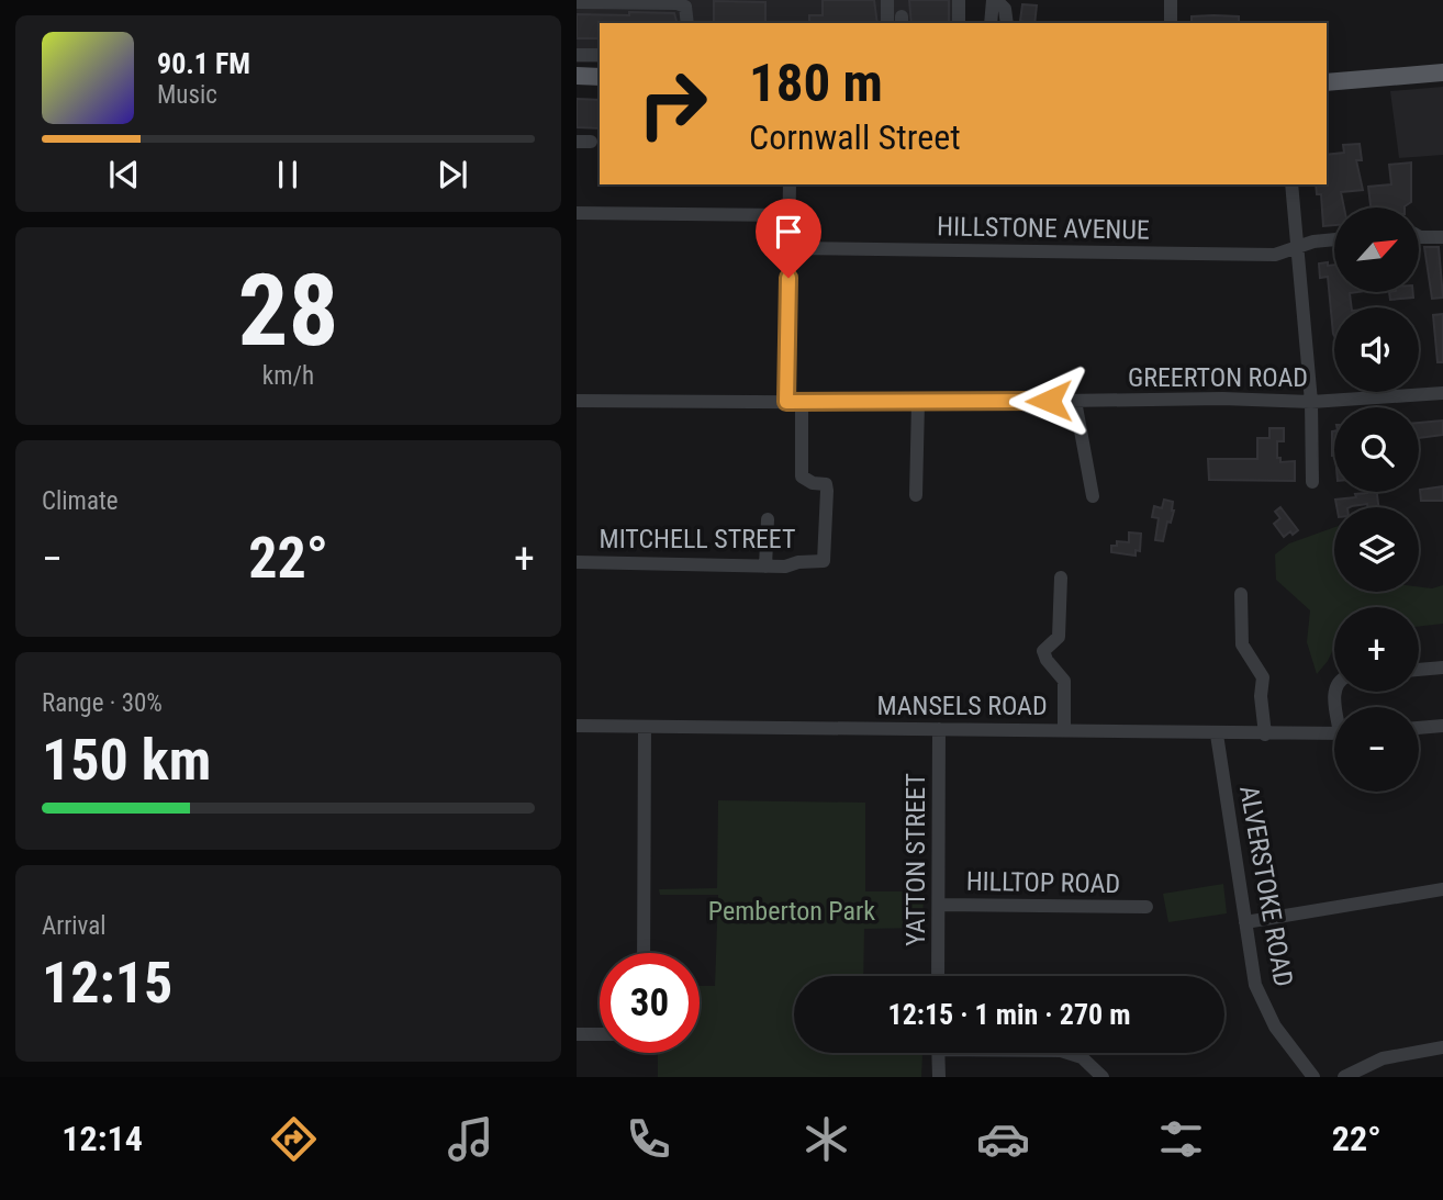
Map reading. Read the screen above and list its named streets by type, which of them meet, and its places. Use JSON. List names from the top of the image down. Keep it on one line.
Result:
{"streets":{"street":["HILLSTONE AVENUE","GREERTON ROAD","MITCHELL STREET","MANSELS ROAD","YATTON STREET","HILLTOP ROAD","ALVERSTOKE ROAD"]},"crossings":[["GREERTON ROAD","MITCHELL STREET"],["MANSELS ROAD","YATTON STREET"],["MANSELS ROAD","ALVERSTOKE ROAD"],["YATTON STREET","HILLTOP ROAD"]],"parks":["Pemberton Park"],"north":"top right","page":{"turn":["180 m","Cornwall Street"],"song":["90.1 FM","Music"],"map_buttons":["+","−"],"tile":[["28","km/h"],"Climate",["Range · 30%","150 km"],["Arrival","12:15"]],"heat":["−","22°","+"],"limit":"30","trip":"12:15 · 1 min · 270 m","tabs":["12:14","22°"]}}
